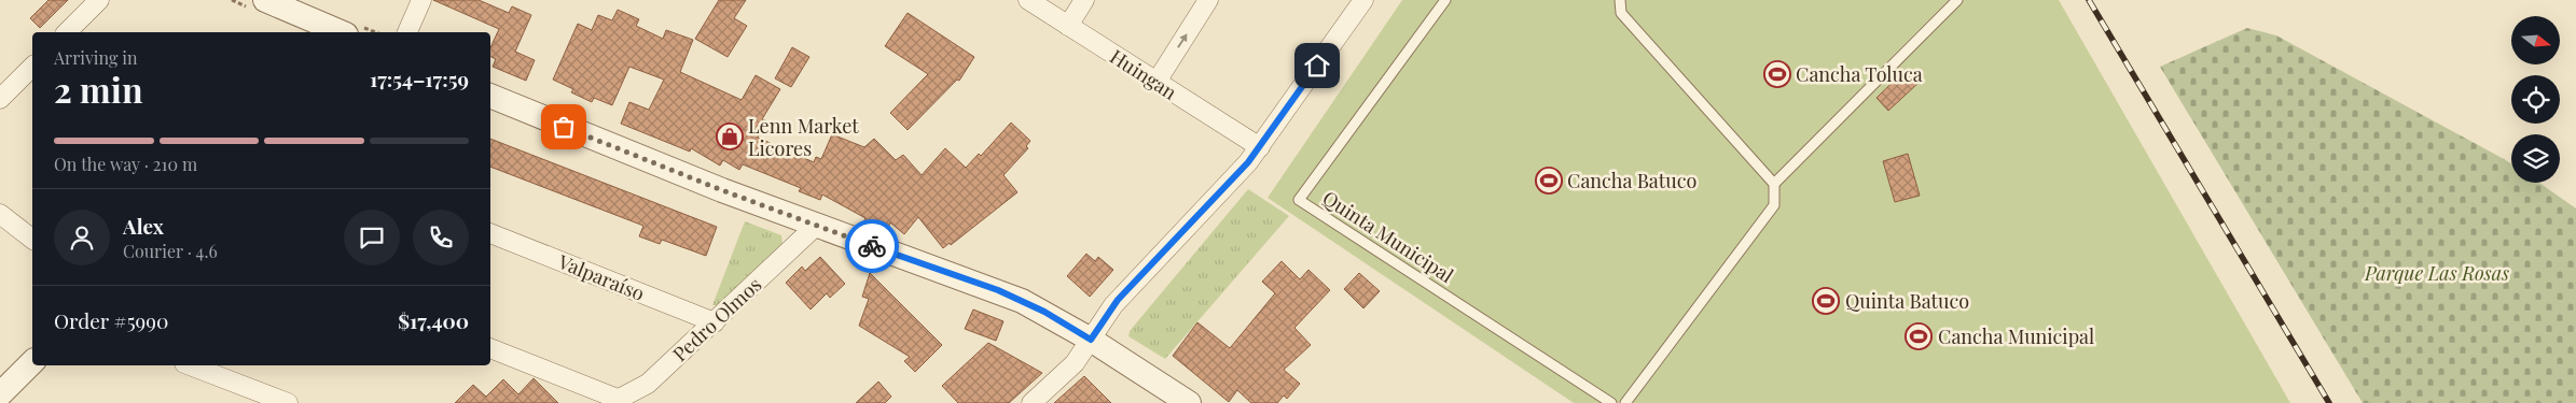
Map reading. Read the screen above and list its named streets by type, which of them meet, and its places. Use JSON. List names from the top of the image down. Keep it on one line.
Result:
{"streets":{"street":["Huingan","Valparaíso","Pedro Olmos"],"lane":["Quinta Municipal"]},"crossings":[["Valparaíso","Pedro Olmos"]],"parks":["Parque Las Rosas"],"places":{"sports":["Cancha Toluca","Cancha Batuco","Quinta Batuco","Cancha Municipal"],"shop":["Lenn Market Licores"]},"north":"right","page":{"heading":["2 min","Arriving in","17:54–17:59"],"panel":["Alex","Courier · 4.6","Order #5990","$17,400"],"bar":"On the way · 210 m"}}
